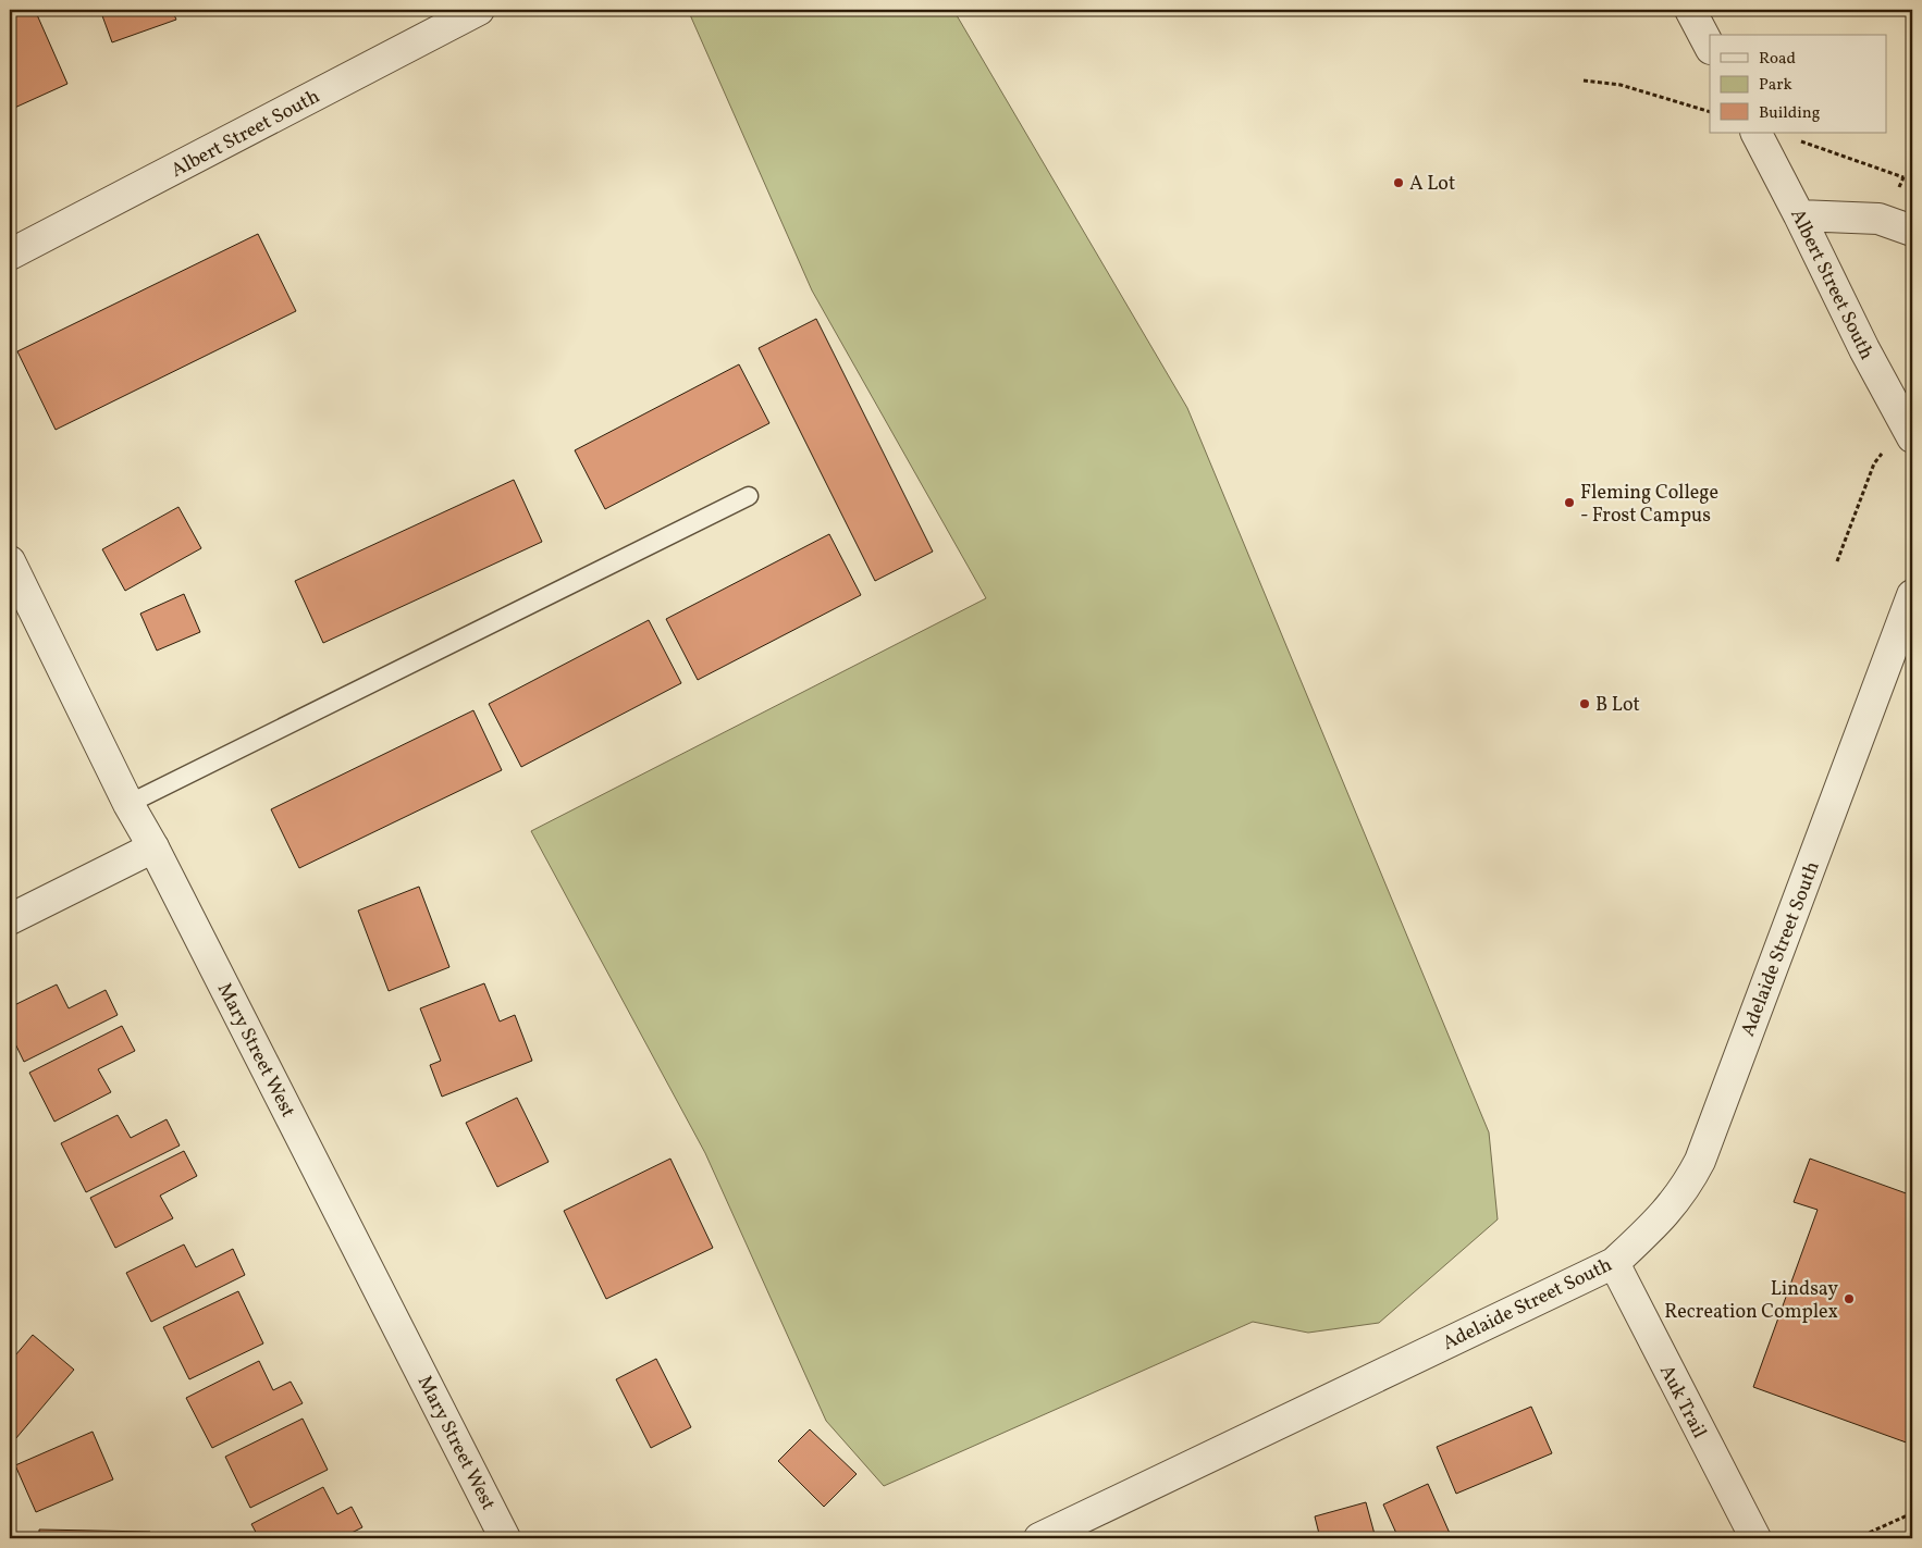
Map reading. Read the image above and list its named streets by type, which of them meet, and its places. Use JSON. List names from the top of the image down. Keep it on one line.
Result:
{"streets":{"street":["Albert Street South","Adelaide Street South","Mary Street West","Auk Trail"]},"crossings":[["Adelaide Street South","Auk Trail"]],"places":["A Lot","Fleming College - Frost Campus","B Lot","Lindsay Recreation Complex"],"legend":["Road","Park","Building"]}
